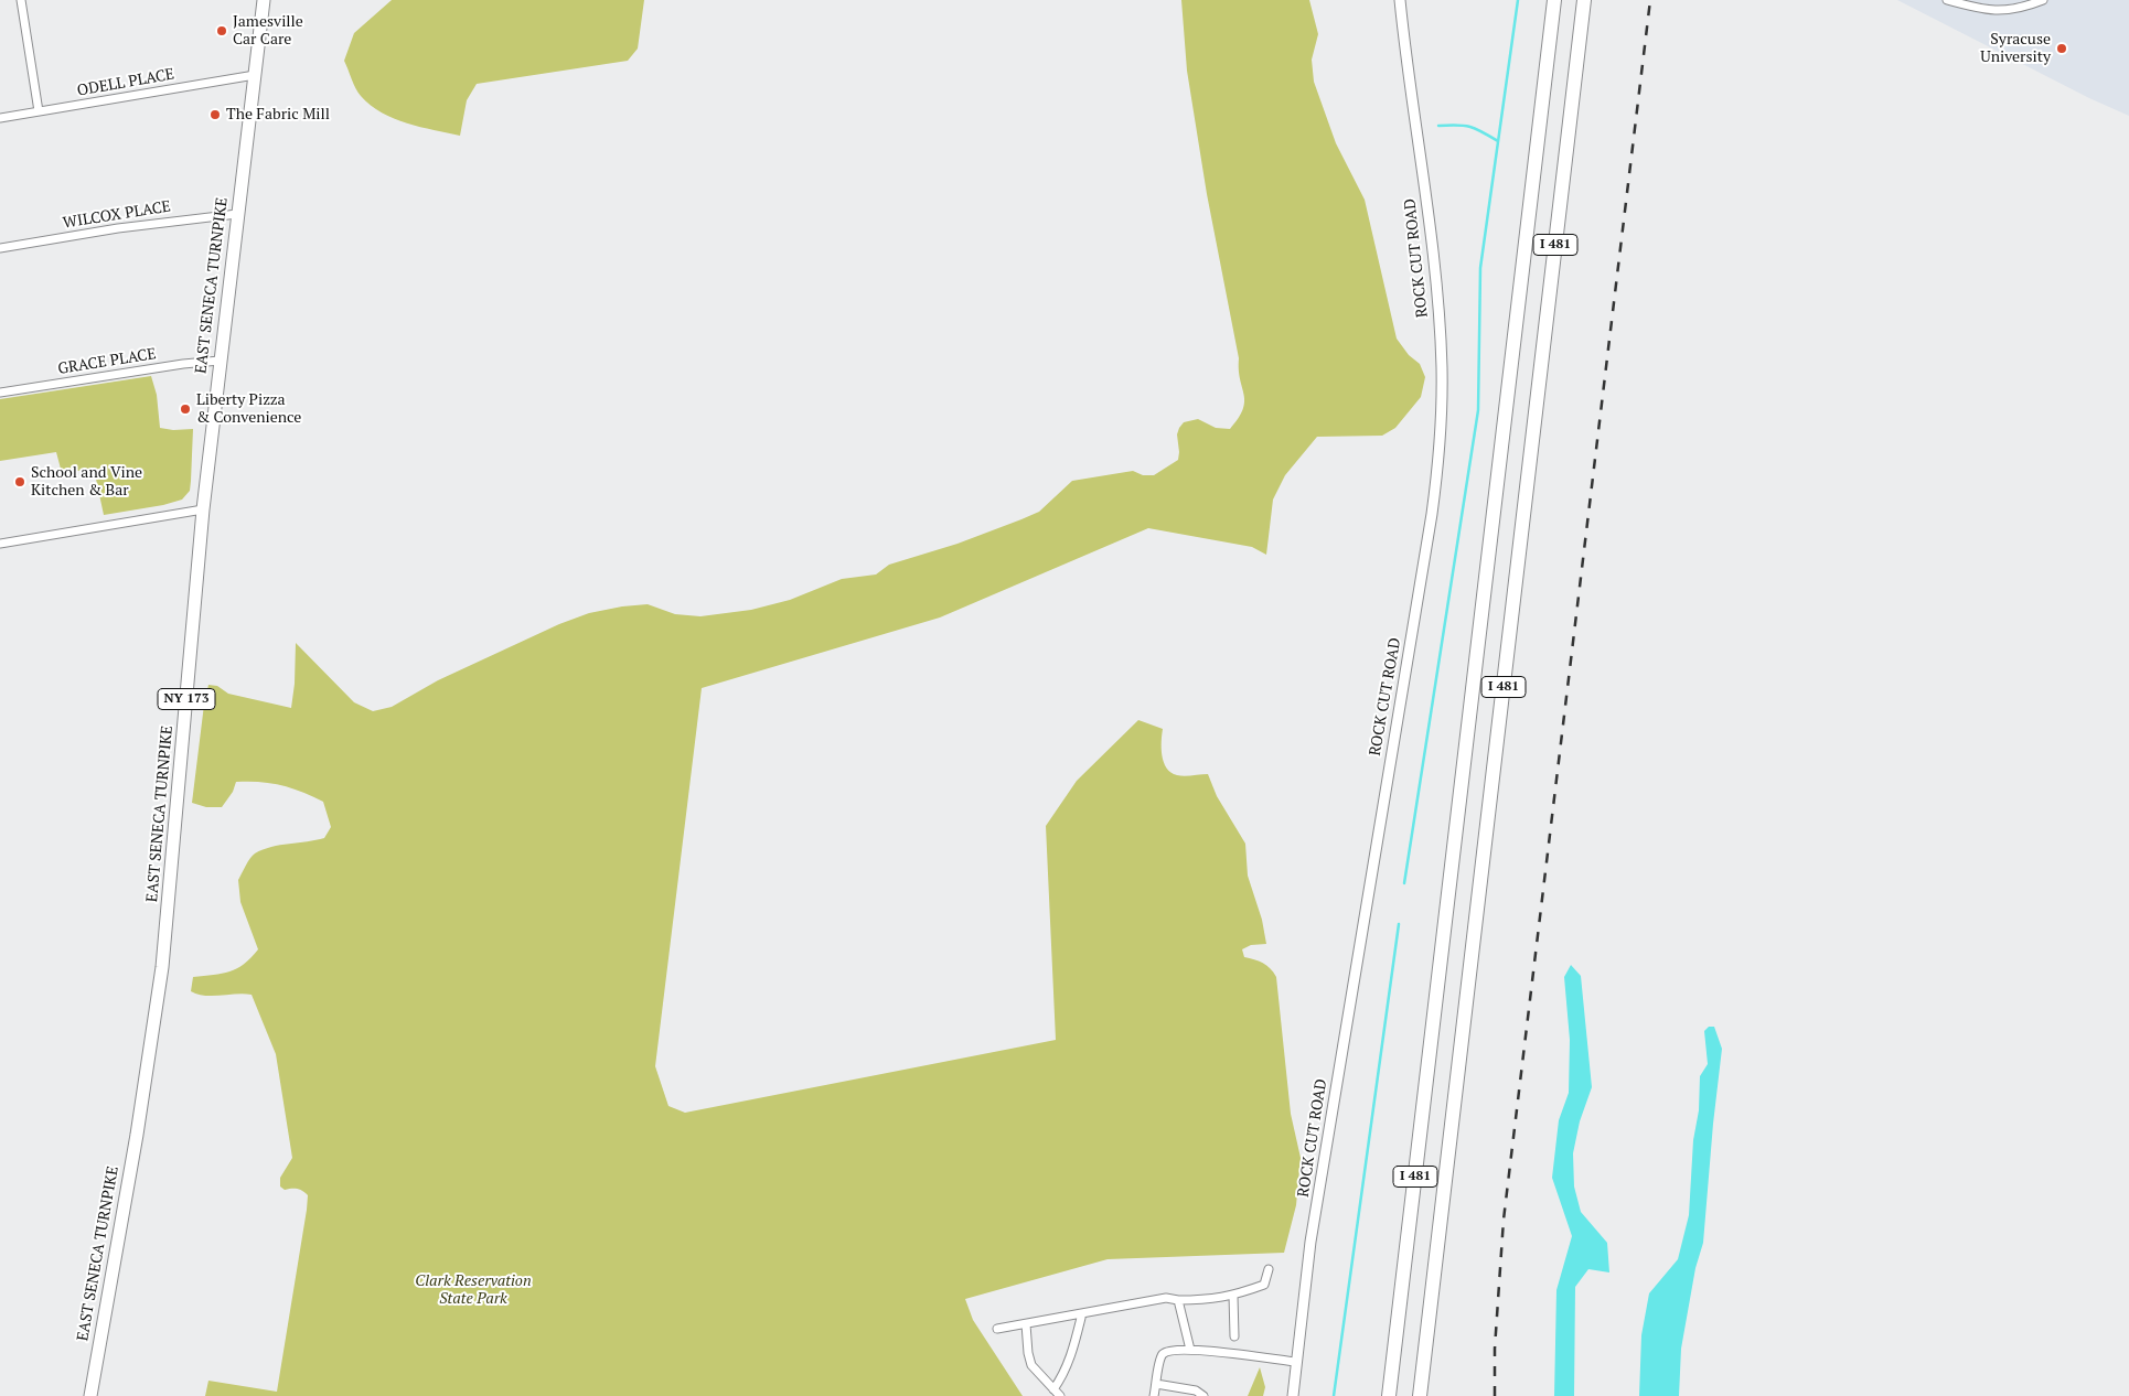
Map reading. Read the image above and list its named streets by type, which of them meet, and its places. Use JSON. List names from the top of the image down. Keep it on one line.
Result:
{"streets":{"highway":["I 481"],"main road":["EAST SENECA TURNPIKE","NY 173"],"street":["ODELL PLACE","WILCOX PLACE","ROCK CUT ROAD","GRACE PLACE"]},"crossings":[["ODELL PLACE","EAST SENECA TURNPIKE"],["WILCOX PLACE","EAST SENECA TURNPIKE"],["EAST SENECA TURNPIKE","GRACE PLACE"]],"parks":["Clark Reservation State Park"],"places":["Jamesville Car Care","Syracuse University","The Fabric Mill","Liberty Pizza & Convenience","School and Vine Kitchen & Bar"]}
